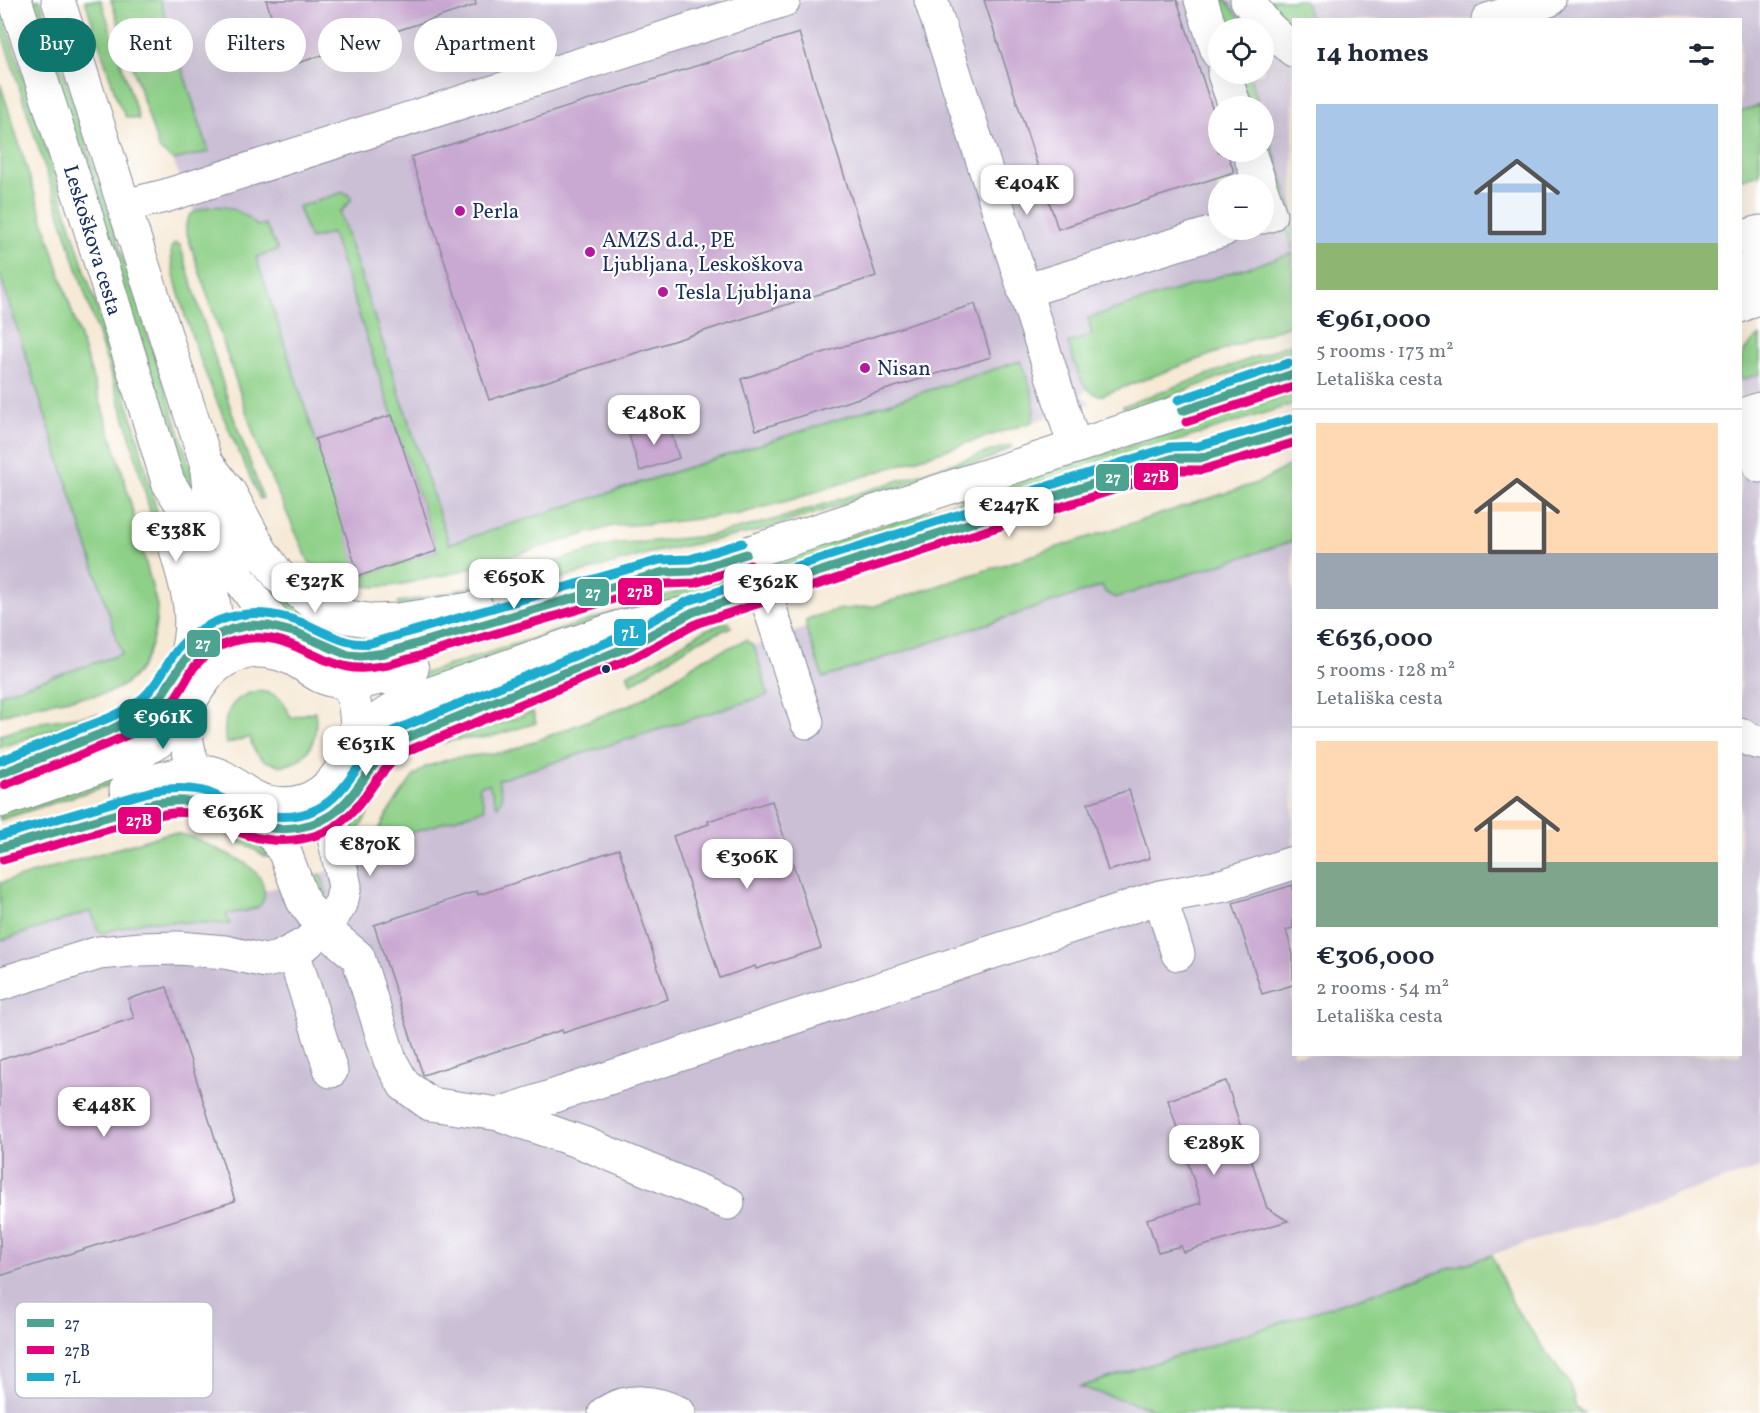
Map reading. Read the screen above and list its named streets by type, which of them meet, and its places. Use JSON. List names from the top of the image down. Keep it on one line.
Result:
{"streets":{"main road":["Leskoškova cesta"]},"places":["Perla","AMZS d.d., PE Ljubljana, Leskoškova","Tesla Ljubljana","Nisan"],"lines":["transit line 7L","transit line 27","transit line 27B"],"legend":["27","27B","7L"],"page":{"map_buttons":["+","−"],"chip":["Buy","Rent","Filters","New","Apartment"],"heading":"14 homes","list":[{"name":"€961,000","note":"5 rooms · 173 m² · Letališka cesta"},{"name":"€636,000","note":"5 rooms · 128 m² · Letališka cesta"},{"name":"€306,000","note":"2 rooms · 54 m² · Letališka cesta"}],"price":["€404K","€480K","€247K","€338K","€650K","€327K","€362K","€961K","€631K","€636K","€870K","€306K","€448K","€289K"]}}
